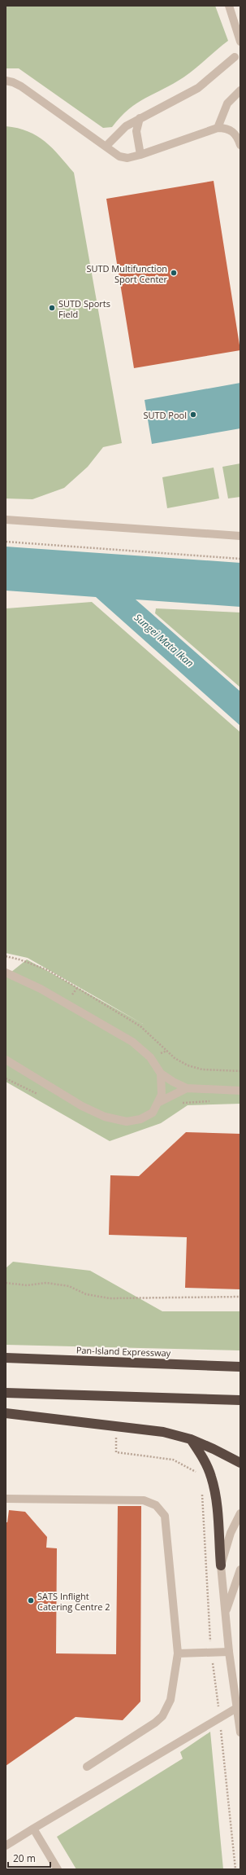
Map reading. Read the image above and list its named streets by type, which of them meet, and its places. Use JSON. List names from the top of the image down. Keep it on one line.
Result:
{"streets":{"highway":["Pan-Island Expressway"]},"water":["Sungei Mata Ikan"],"places":["SUTD Multifunction Sport Center","SUTD Sports Field","SUTD Pool","SATS Inflight Catering Centre 2"],"scale_bar":"20 m"}
